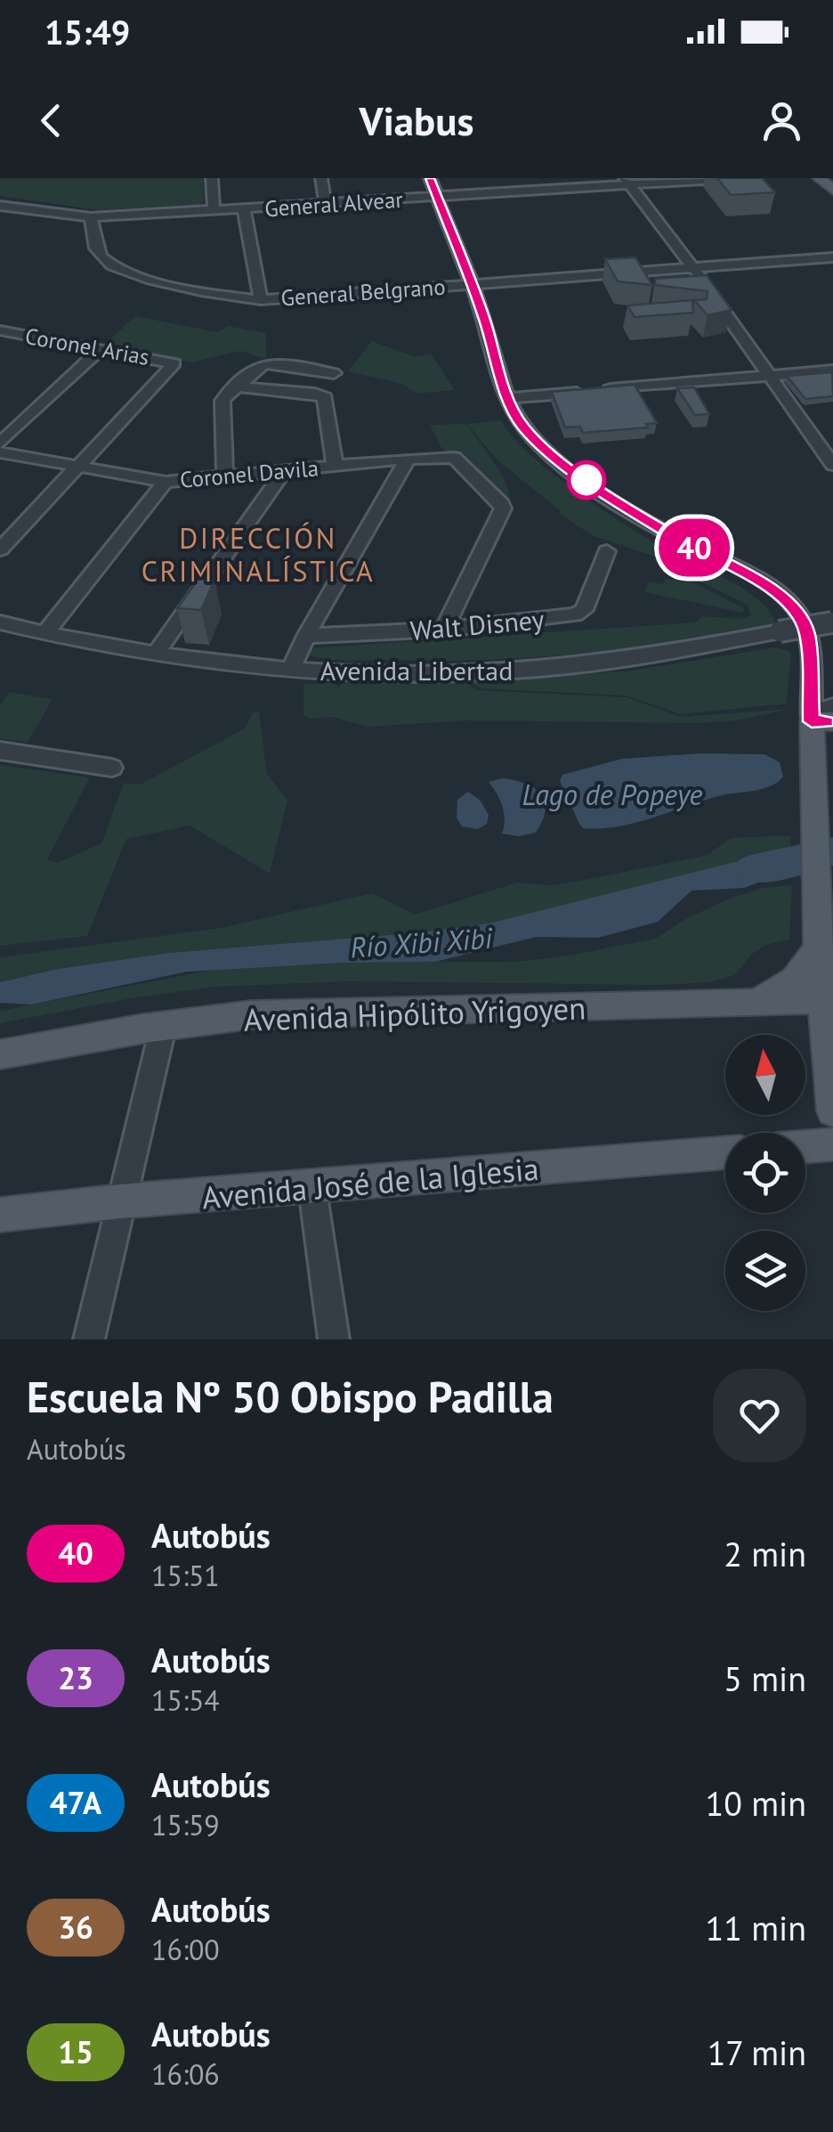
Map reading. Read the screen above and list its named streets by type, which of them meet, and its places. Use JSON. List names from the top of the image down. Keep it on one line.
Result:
{"streets":{"main road":["Avenida Hipólito Yrigoyen","Avenida José de la Iglesia"],"street":["General Alvear","General Belgrano","Coronel Arias","Coronel Davila","Walt Disney","Avenida Libertad"]},"crossings":[["General Alvear","General Belgrano"],["Coronel Arias","Coronel Davila"],["Coronel Davila","Walt Disney"]],"districts":["DIRECCIÓN CRIMINALÍSTICA"],"water":["Lago de Popeye","Río Xibi Xibi"],"lines":["bus line 40"],"north":"top","page":{"status":"15:49","header":"Viabus","on_map":"40","heading":["Escuela Nº 50 Obispo Padilla","Autobús"],"list":[{"mark":"40","name":"Autobús","note":"15:51","value":"2 min"},{"mark":"23","name":"Autobús","note":"15:54","value":"5 min"},{"mark":"47A","name":"Autobús","note":"15:59","value":"10 min"},{"mark":"36","name":"Autobús","note":"16:00","value":"11 min"},{"mark":"15","name":"Autobús","note":"16:06","value":"17 min"}]}}
